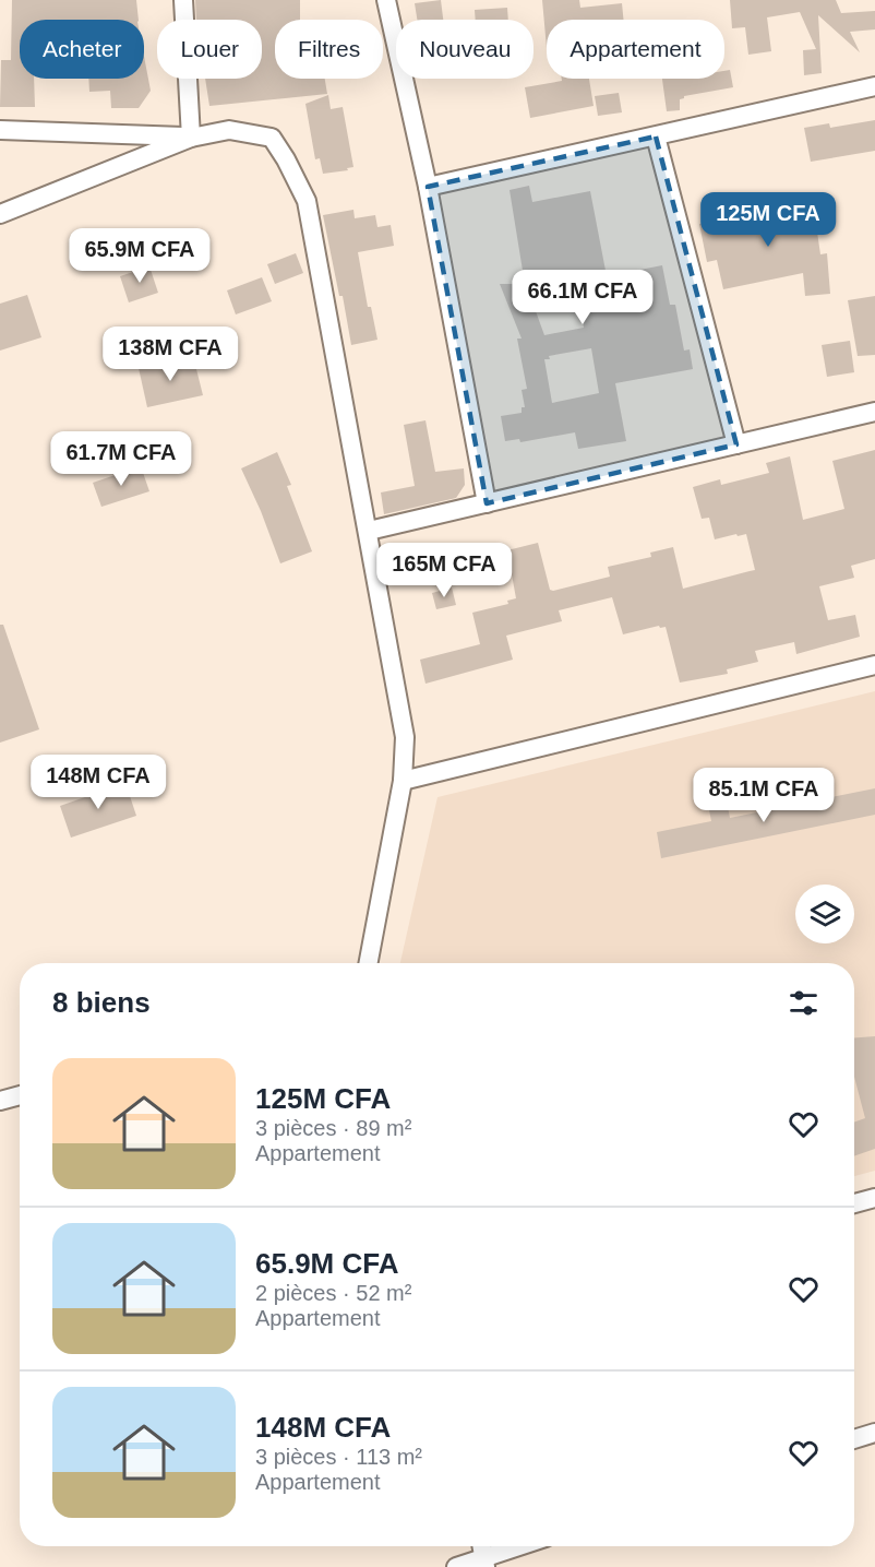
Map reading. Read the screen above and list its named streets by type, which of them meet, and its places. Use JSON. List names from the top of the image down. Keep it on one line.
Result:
{"page":{"chip":["Acheter","Louer","Filtres","Nouveau","Appartement"],"price":["125M CFA","65.9M CFA","66.1M CFA","138M CFA","61.7M CFA","165M CFA","148M CFA","85.1M CFA"],"heading":"8 biens","list":[{"name":"125M CFA","note":"3 pièces · 89 m² · Appartement"},{"name":"65.9M CFA","note":"2 pièces · 52 m² · Appartement"},{"name":"148M CFA","note":"3 pièces · 113 m² · Appartement"}]}}
